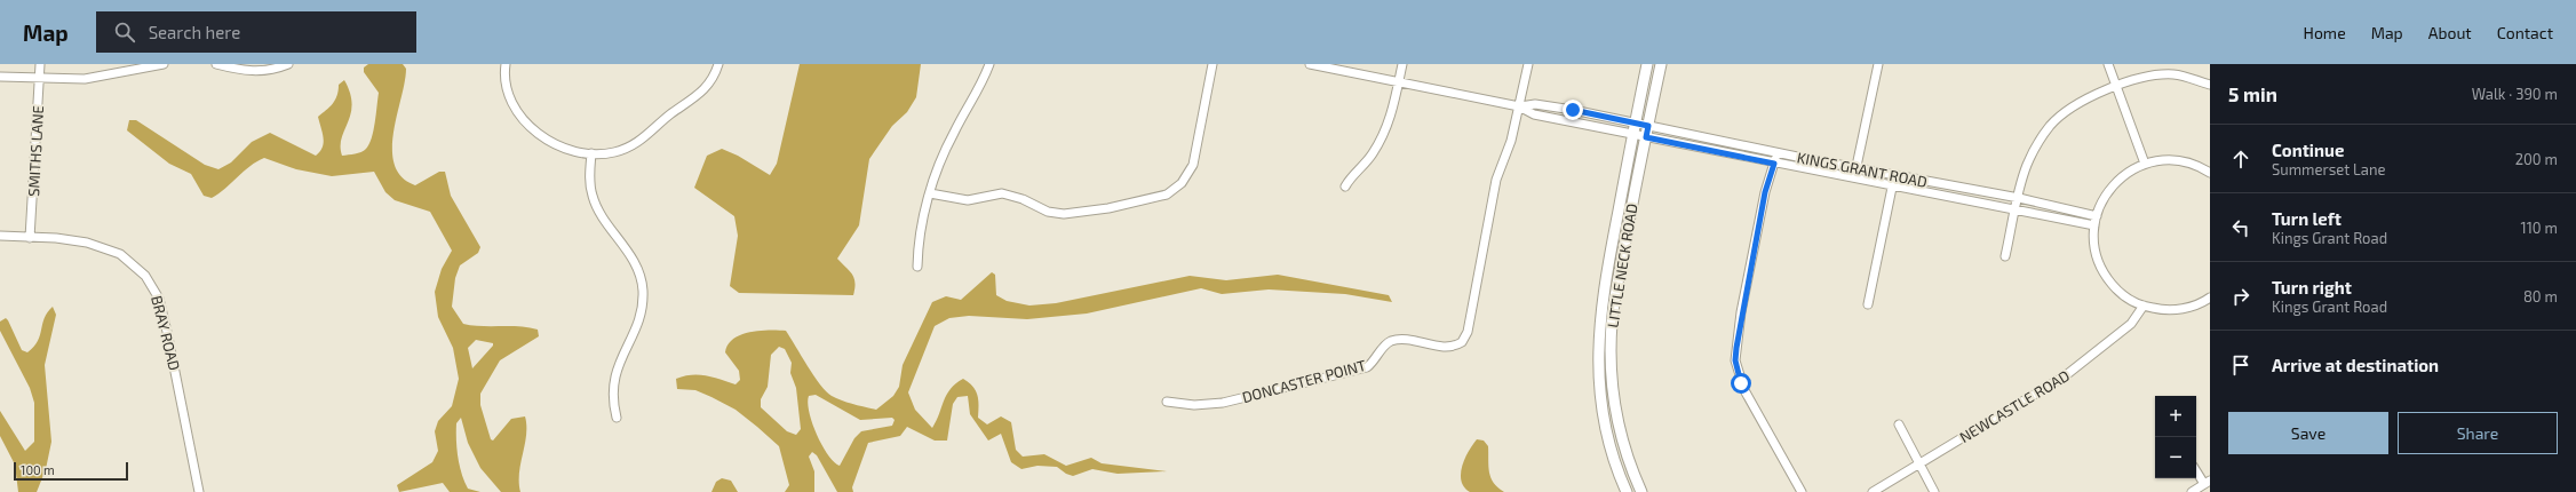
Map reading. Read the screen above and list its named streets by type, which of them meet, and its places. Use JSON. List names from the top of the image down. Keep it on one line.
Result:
{"streets":{"street":["SMITHS LANE","KINGS GRANT ROAD","LITTLE NECK ROAD","BRAY ROAD","DONCASTER POINT","NEWCASTLE ROAD"]},"crossings":[["SMITHS LANE","BRAY ROAD"],["KINGS GRANT ROAD","LITTLE NECK ROAD"],["KINGS GRANT ROAD","DONCASTER POINT"]],"scale_bar":"100 m","page":{"header":"Map","search":"Search here","nav":["Home","Map","About","Contact"],"heading":["5 min","Walk · 390 m"],"list":[["Continue","Summerset Lane","200 m"],["Turn left","Kings Grant Road","110 m"],["Turn right","Kings Grant Road","80 m"],"Arrive at destination"],"map_buttons":["+","−"],"buttons":["Save","Share"],"scale":"100 m"}}
